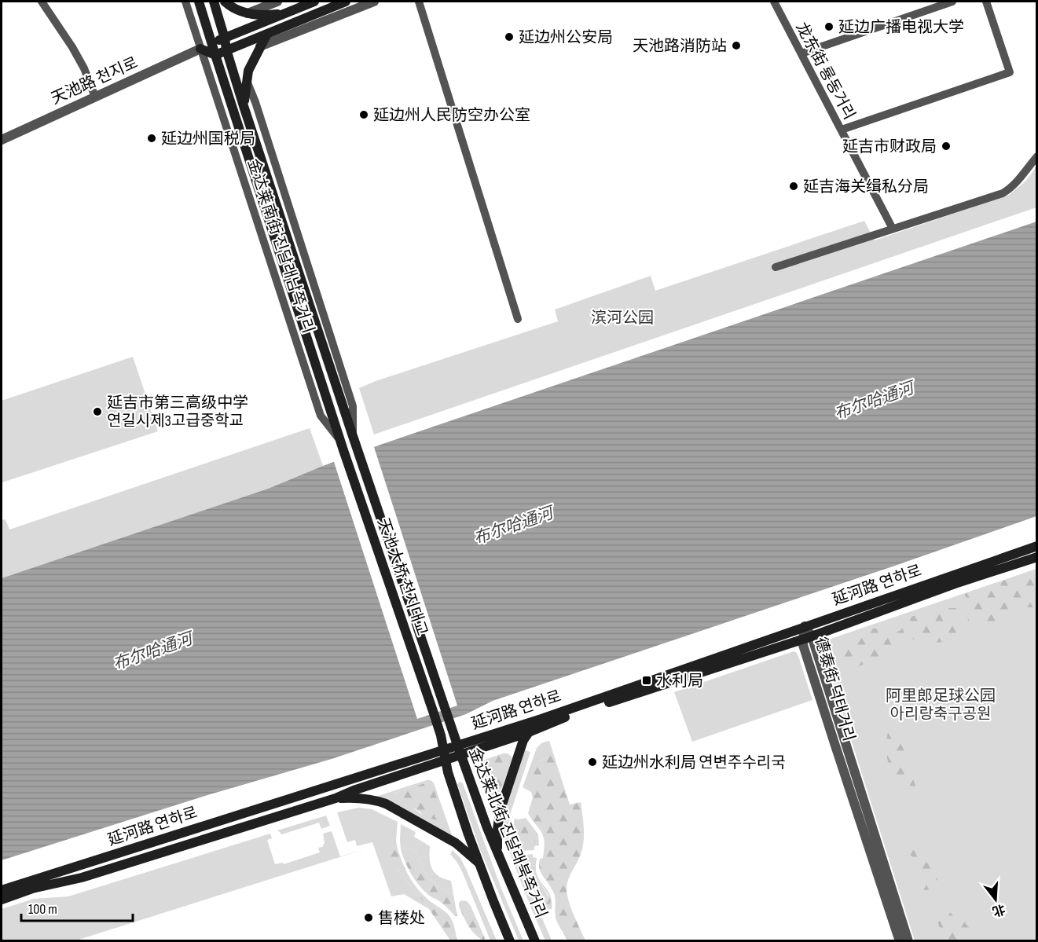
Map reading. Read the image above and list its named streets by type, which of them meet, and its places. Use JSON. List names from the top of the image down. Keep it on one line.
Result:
{"streets":{"main road":["天池路 천지로","金达莱南街 진달래남쪽거리","天池大桥 천지대교","延河路 연하로","金达莱北街 진달래북쪽거리"],"street":["龙东街 룡동거리","德泰街 덕태거리"]},"crossings":[["天池路 천지로","金达莱南街 진달래남쪽거리"],["金达莱南街 진달래남쪽거리","天池大桥 천지대교"],["天池大桥 천지대교","金达莱北街 진달래북쪽거리"],["延河路 연하로","德泰街 덕태거리"],["延河路 연하로","金达莱北街 진달래북쪽거리"]],"water":["布尔哈通河"],"parks":["滨河公园","阿里郎足球公园 아리랑축구공원"],"places":{"other":["延边广播电视大学","延边州公安局","天池路消防站","延边州人民防空办公室","延边州国税局","延吉市财政局","延吉海关缉私分局","延吉市第三高级中学 연길시제3고급중학교","延边州水利局 연변주수리국","售楼处"],"transit":["水利局"]},"scale_bar":"100 m","north":"bottom"}
